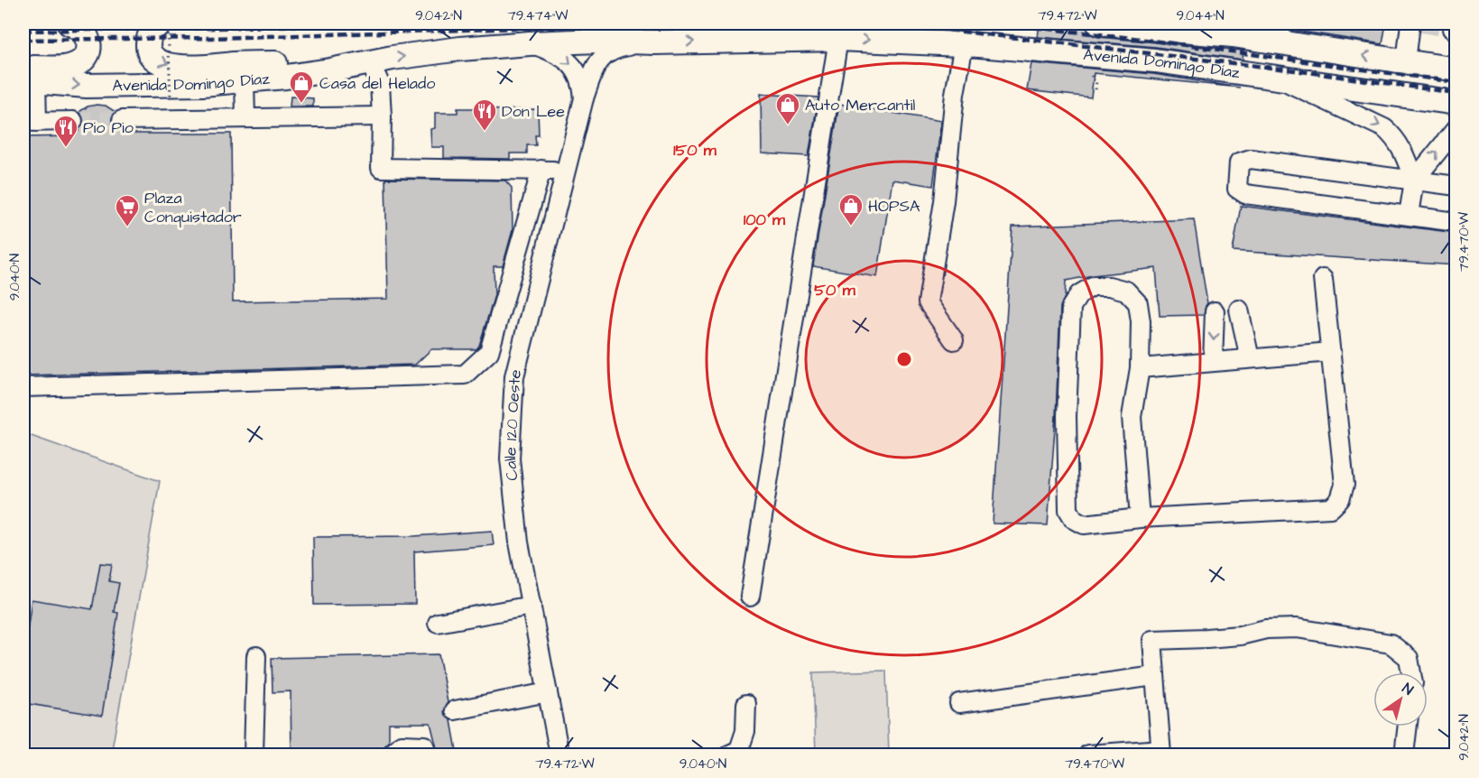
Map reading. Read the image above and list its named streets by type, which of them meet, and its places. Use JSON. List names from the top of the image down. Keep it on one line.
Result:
{"streets":{"main road":["Avenida Domingo Díaz"],"street":["Calle 120 Oeste"]},"crossings":[["Avenida Domingo Díaz","Calle 120 Oeste"]],"places":{"shop":["Casa del Helado","Auto Mercantil","HOPSA"],"restaurant":["Don Lee","Pio Pio"],"supermarket":["Plaza Conquistador"]},"north":"top right","coordinates":["9.042°N","79.474°W","79.472°W","9.044°N","79.470°W","9.040°N"],"rings":["150 m","100 m","50 m"]}
